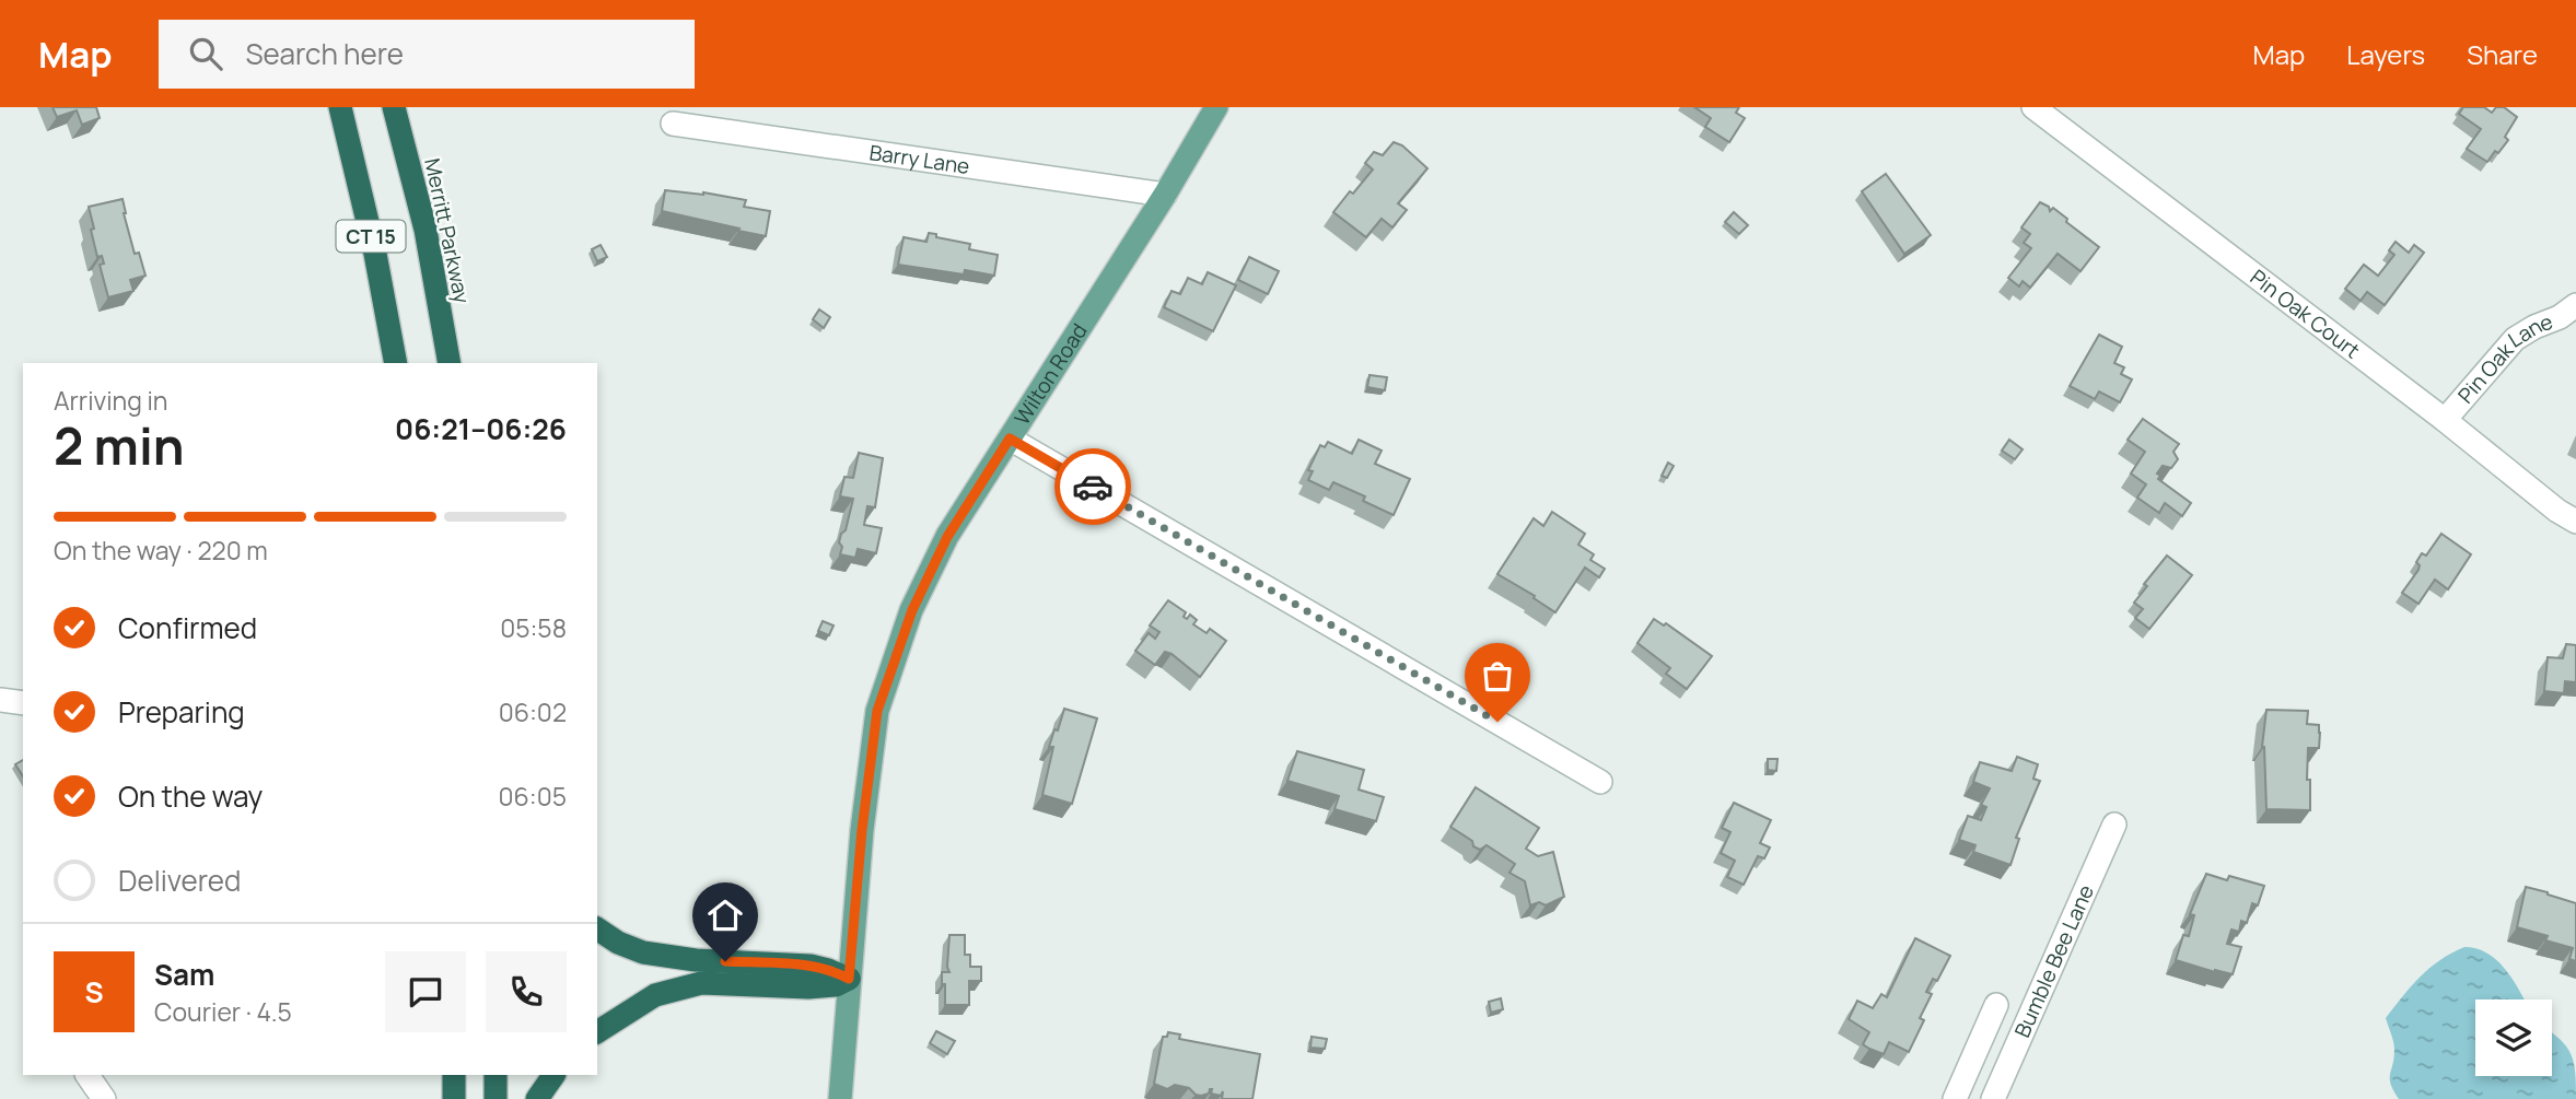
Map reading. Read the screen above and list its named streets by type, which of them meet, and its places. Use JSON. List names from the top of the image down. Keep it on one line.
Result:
{"streets":{"highway":["Merritt Parkway","CT 15"],"main road":["Wilton Road"],"street":["Barry Lane","Pin Oak Court","Pin Oak Lane","Bumble Bee Lane"]},"crossings":[["Barry Lane","Wilton Road"],["Pin Oak Court","Pin Oak Lane"]],"page":{"header":"Map","search":"Search here","nav":["Map","Layers","Share"],"heading":["2 min","Arriving in","06:21–06:26"],"panel":["Sam","Courier · 4.5"],"bar":"On the way · 220 m","list":[["Confirmed","05:58"],["Preparing","06:02"],["On the way","06:05"],"Delivered"],"round":"S"}}
